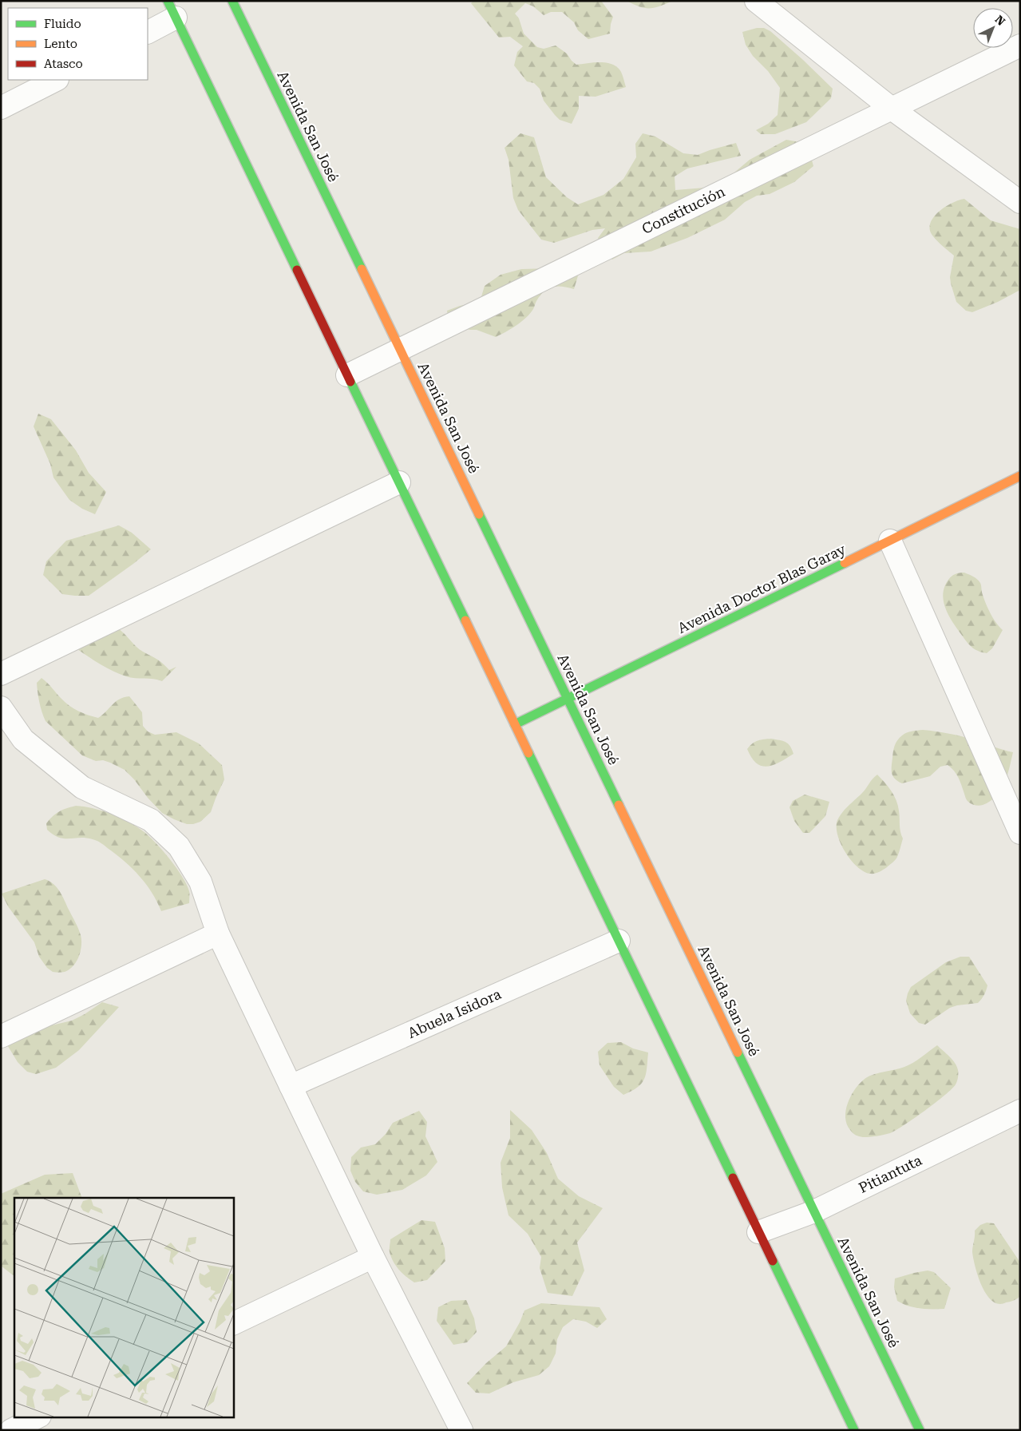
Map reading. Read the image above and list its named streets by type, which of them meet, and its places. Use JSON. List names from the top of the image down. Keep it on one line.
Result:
{"streets":{"street":["Avenida San José","Constitución","Avenida Doctor Blas Garay","Abuela Isidora","Pitiantuta"]},"crossings":[["Avenida San José","Constitución"],["Avenida San José","Avenida Doctor Blas Garay"],["Avenida San José","Pitiantuta"]],"legend":["Fluido","Lento","Atasco"],"north":"top right"}
